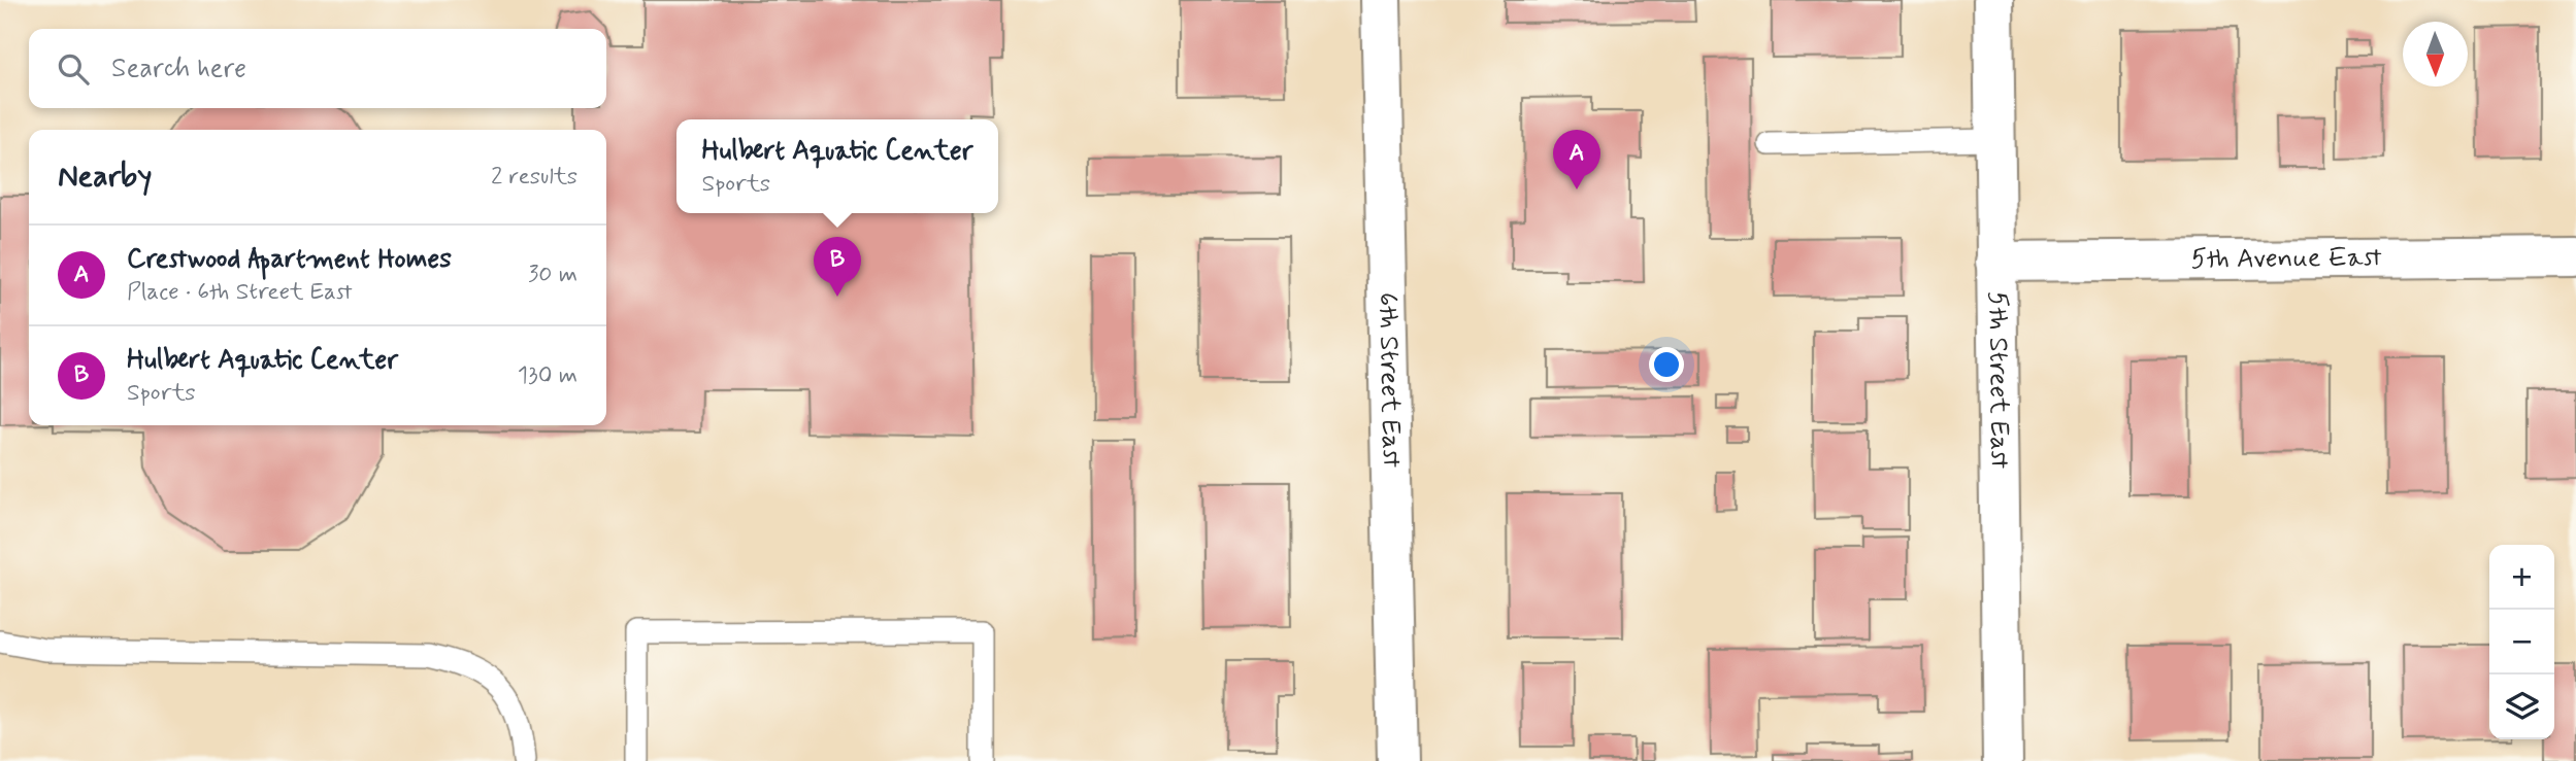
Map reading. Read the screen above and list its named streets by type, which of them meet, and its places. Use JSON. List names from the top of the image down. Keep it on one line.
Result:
{"streets":{"street":["5th Avenue East","6th Street East","5th Street East"]},"crossings":[["5th Avenue East","5th Street East"]],"north":"bottom","page":{"search":"Search here","popup":["Hulbert Aquatic Center","Sports"],"pins":["A","B"],"heading":["Nearby","2 results"],"list":[{"mark":"A","name":"Crestwood Apartment Homes","note":"Place · 6th Street East","value":"30 m"},{"mark":"B","name":"Hulbert Aquatic Center","note":"Sports","value":"130 m"}],"map_buttons":["+","−"]}}
